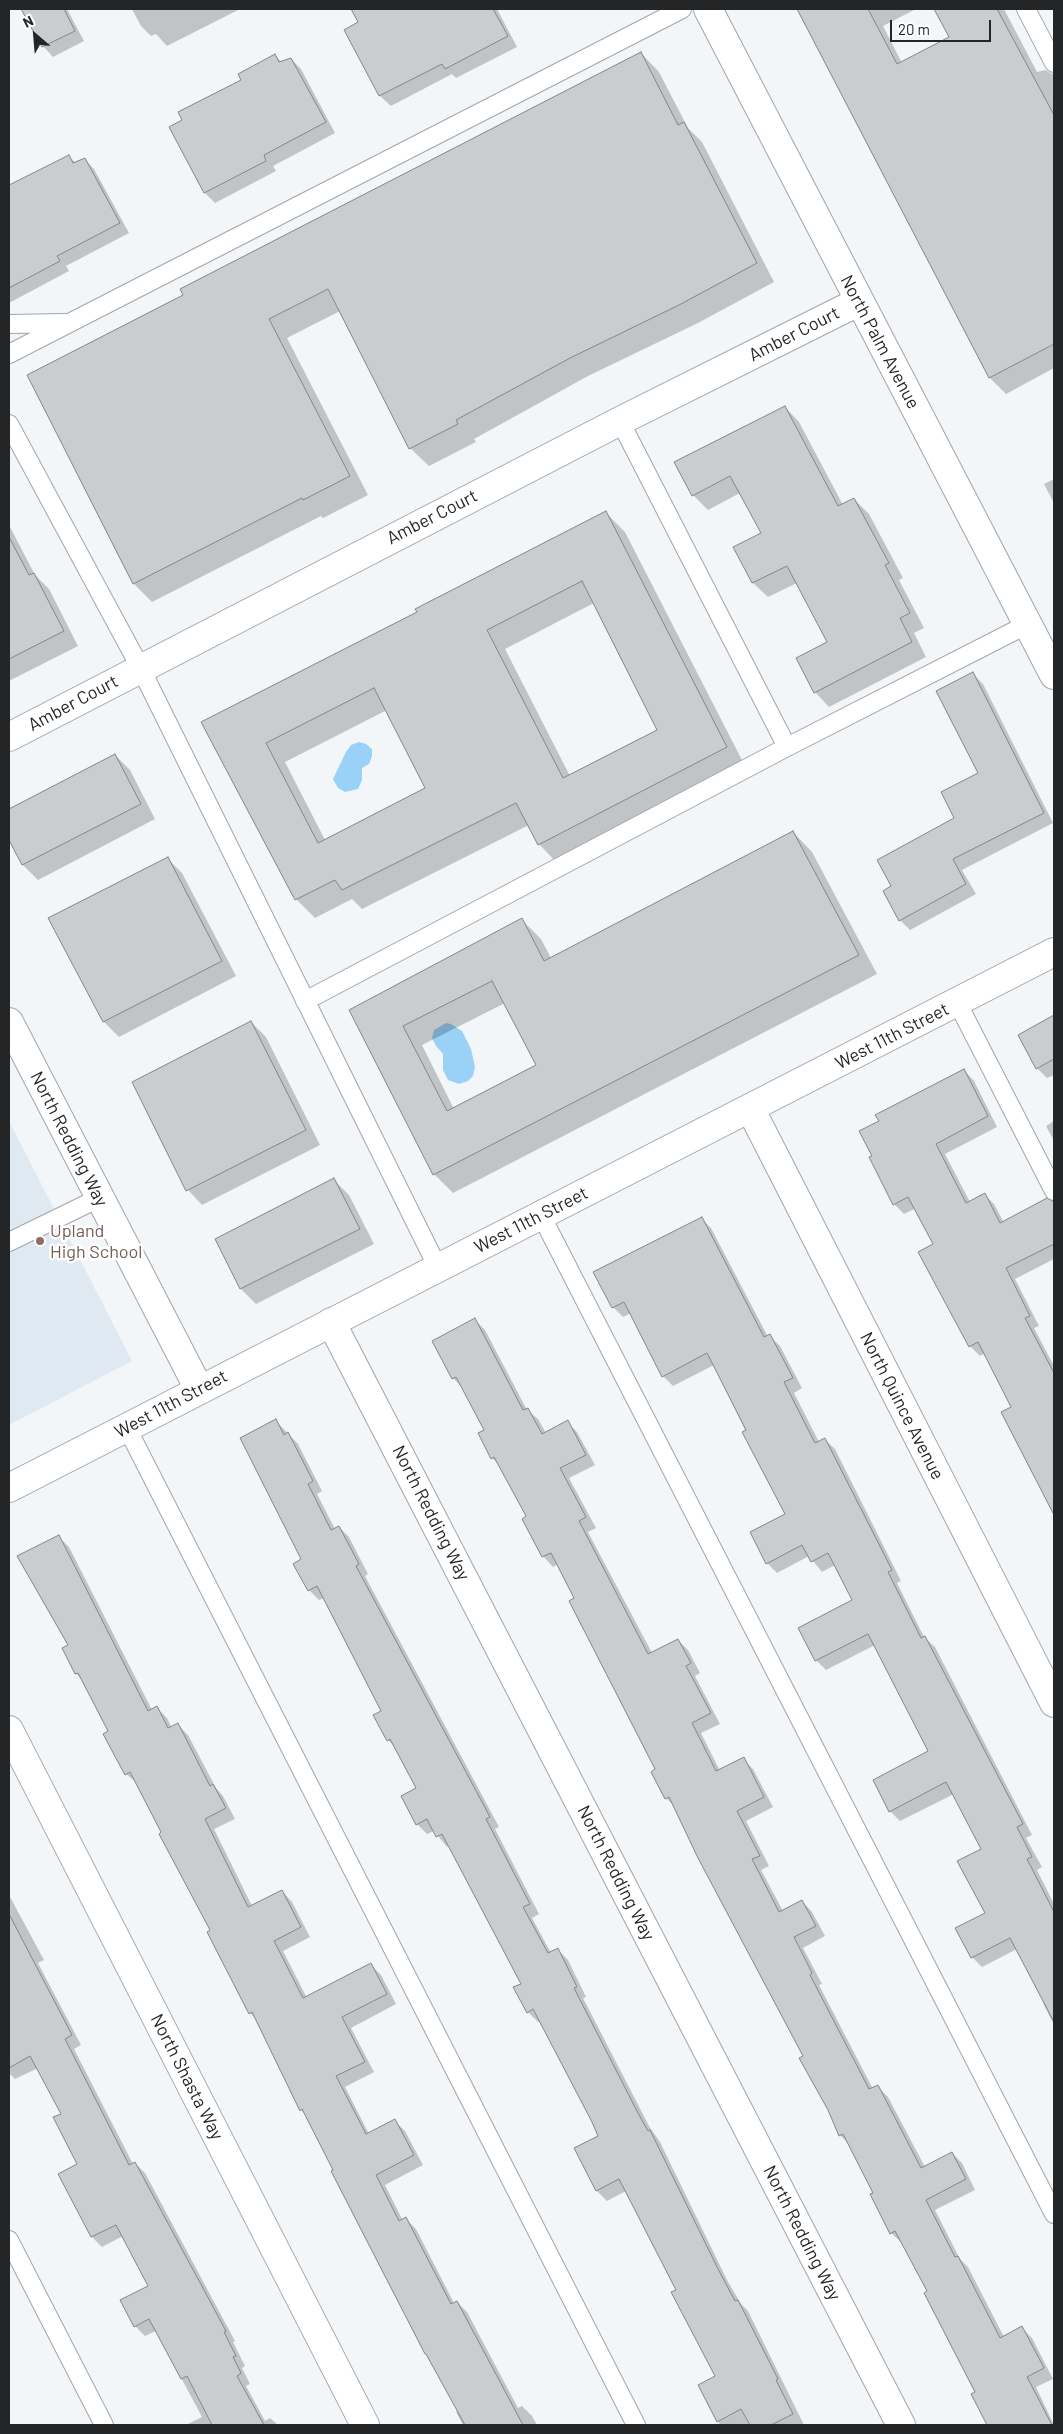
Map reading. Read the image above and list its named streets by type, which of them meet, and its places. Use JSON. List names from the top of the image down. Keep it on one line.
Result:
{"streets":{"street":["Amber Court","North Palm Avenue","West 11th Street","North Redding Way","North Quince Avenue","North Shasta Way"]},"crossings":[["Amber Court","North Palm Avenue"],["West 11th Street","North Redding Way"],["West 11th Street","North Quince Avenue"]],"places":["Upland High School"],"scale_bar":"20 m","north":"top left"}
